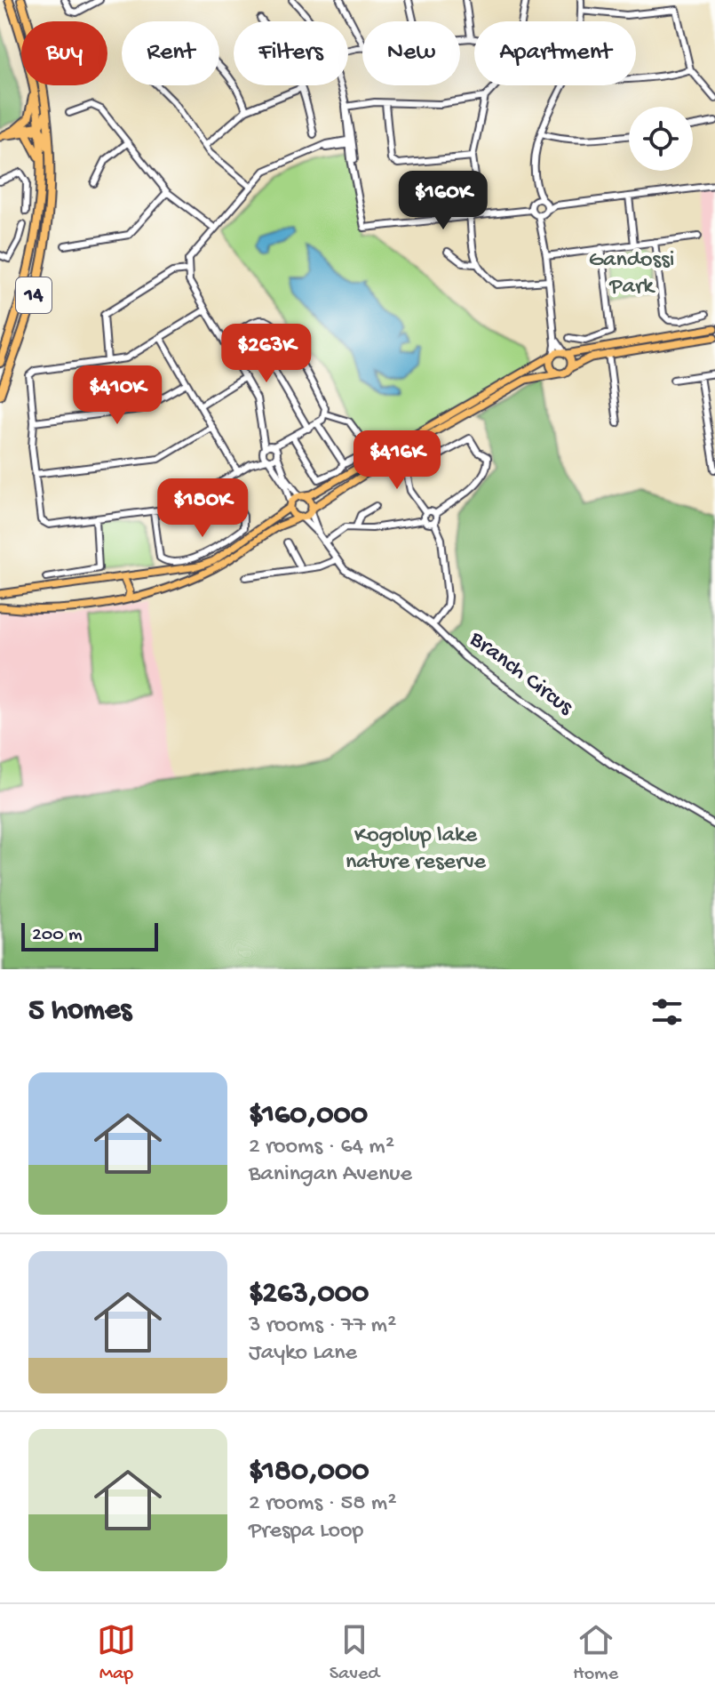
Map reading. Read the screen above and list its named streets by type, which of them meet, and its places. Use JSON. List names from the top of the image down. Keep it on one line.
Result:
{"streets":{"highway":["14"],"street":["Branch Circus"]},"parks":["Gandossi Park","Kogolup lake nature reserve"],"scale_bar":"200 m","page":{"chip":["Buy","Rent","Filters","New","Apartment"],"price":["$160K","$263K","$410K","$416K","$180K"],"scale":"200 m","heading":"5 homes","list":[{"name":"$160,000","note":"2 rooms · 64 m² · Baningan Avenue"},{"name":"$263,000","note":"3 rooms · 77 m² · Jayko Lane"},{"name":"$180,000","note":"2 rooms · 58 m² · Prespa Loop"}],"tabs":["Map","Saved","Home"]}}
